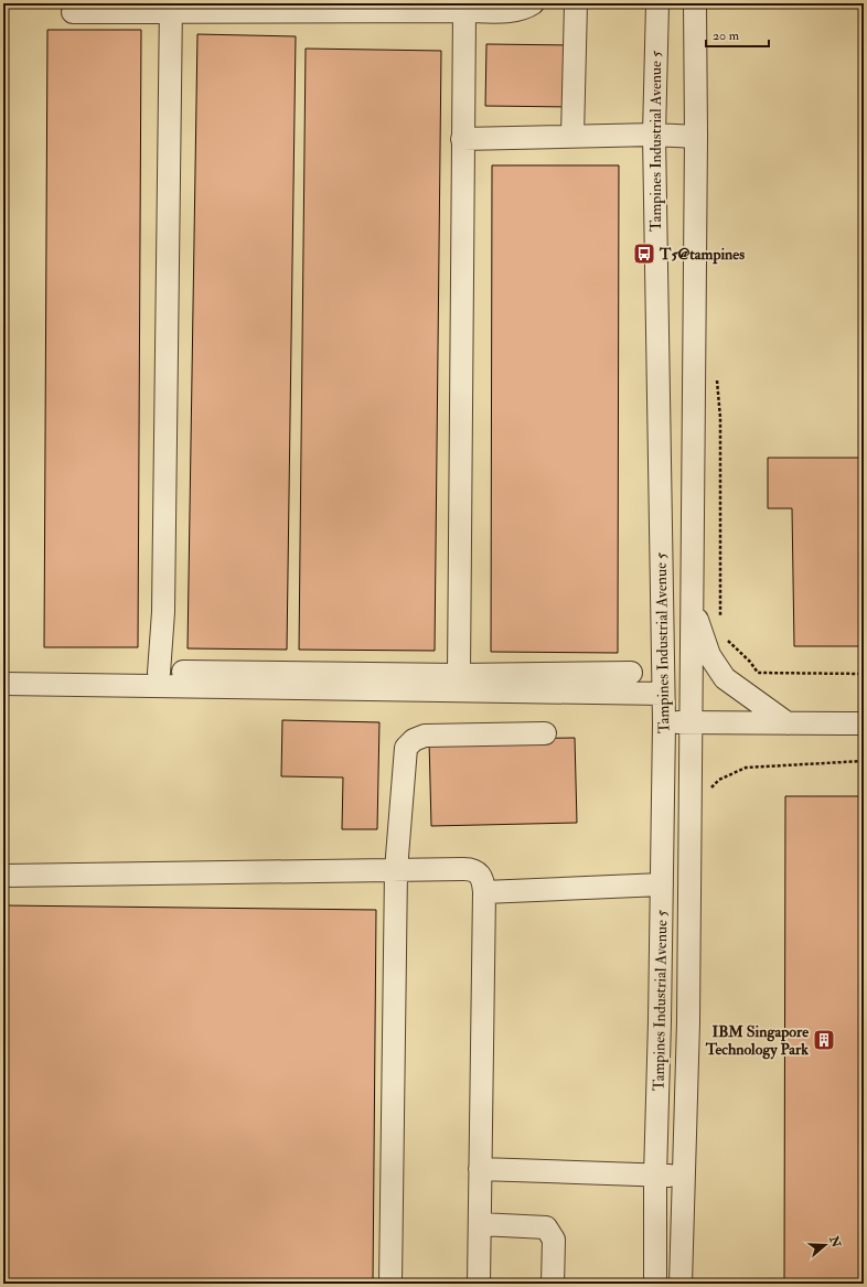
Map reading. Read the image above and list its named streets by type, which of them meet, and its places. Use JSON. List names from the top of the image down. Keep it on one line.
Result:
{"streets":{"street":["Tampines Industrial Avenue 5"]},"places":{"bus stop":["T5@tampines"],"building":["IBM Singapore Technology Park"]},"scale_bar":"20 m","north":"right"}
